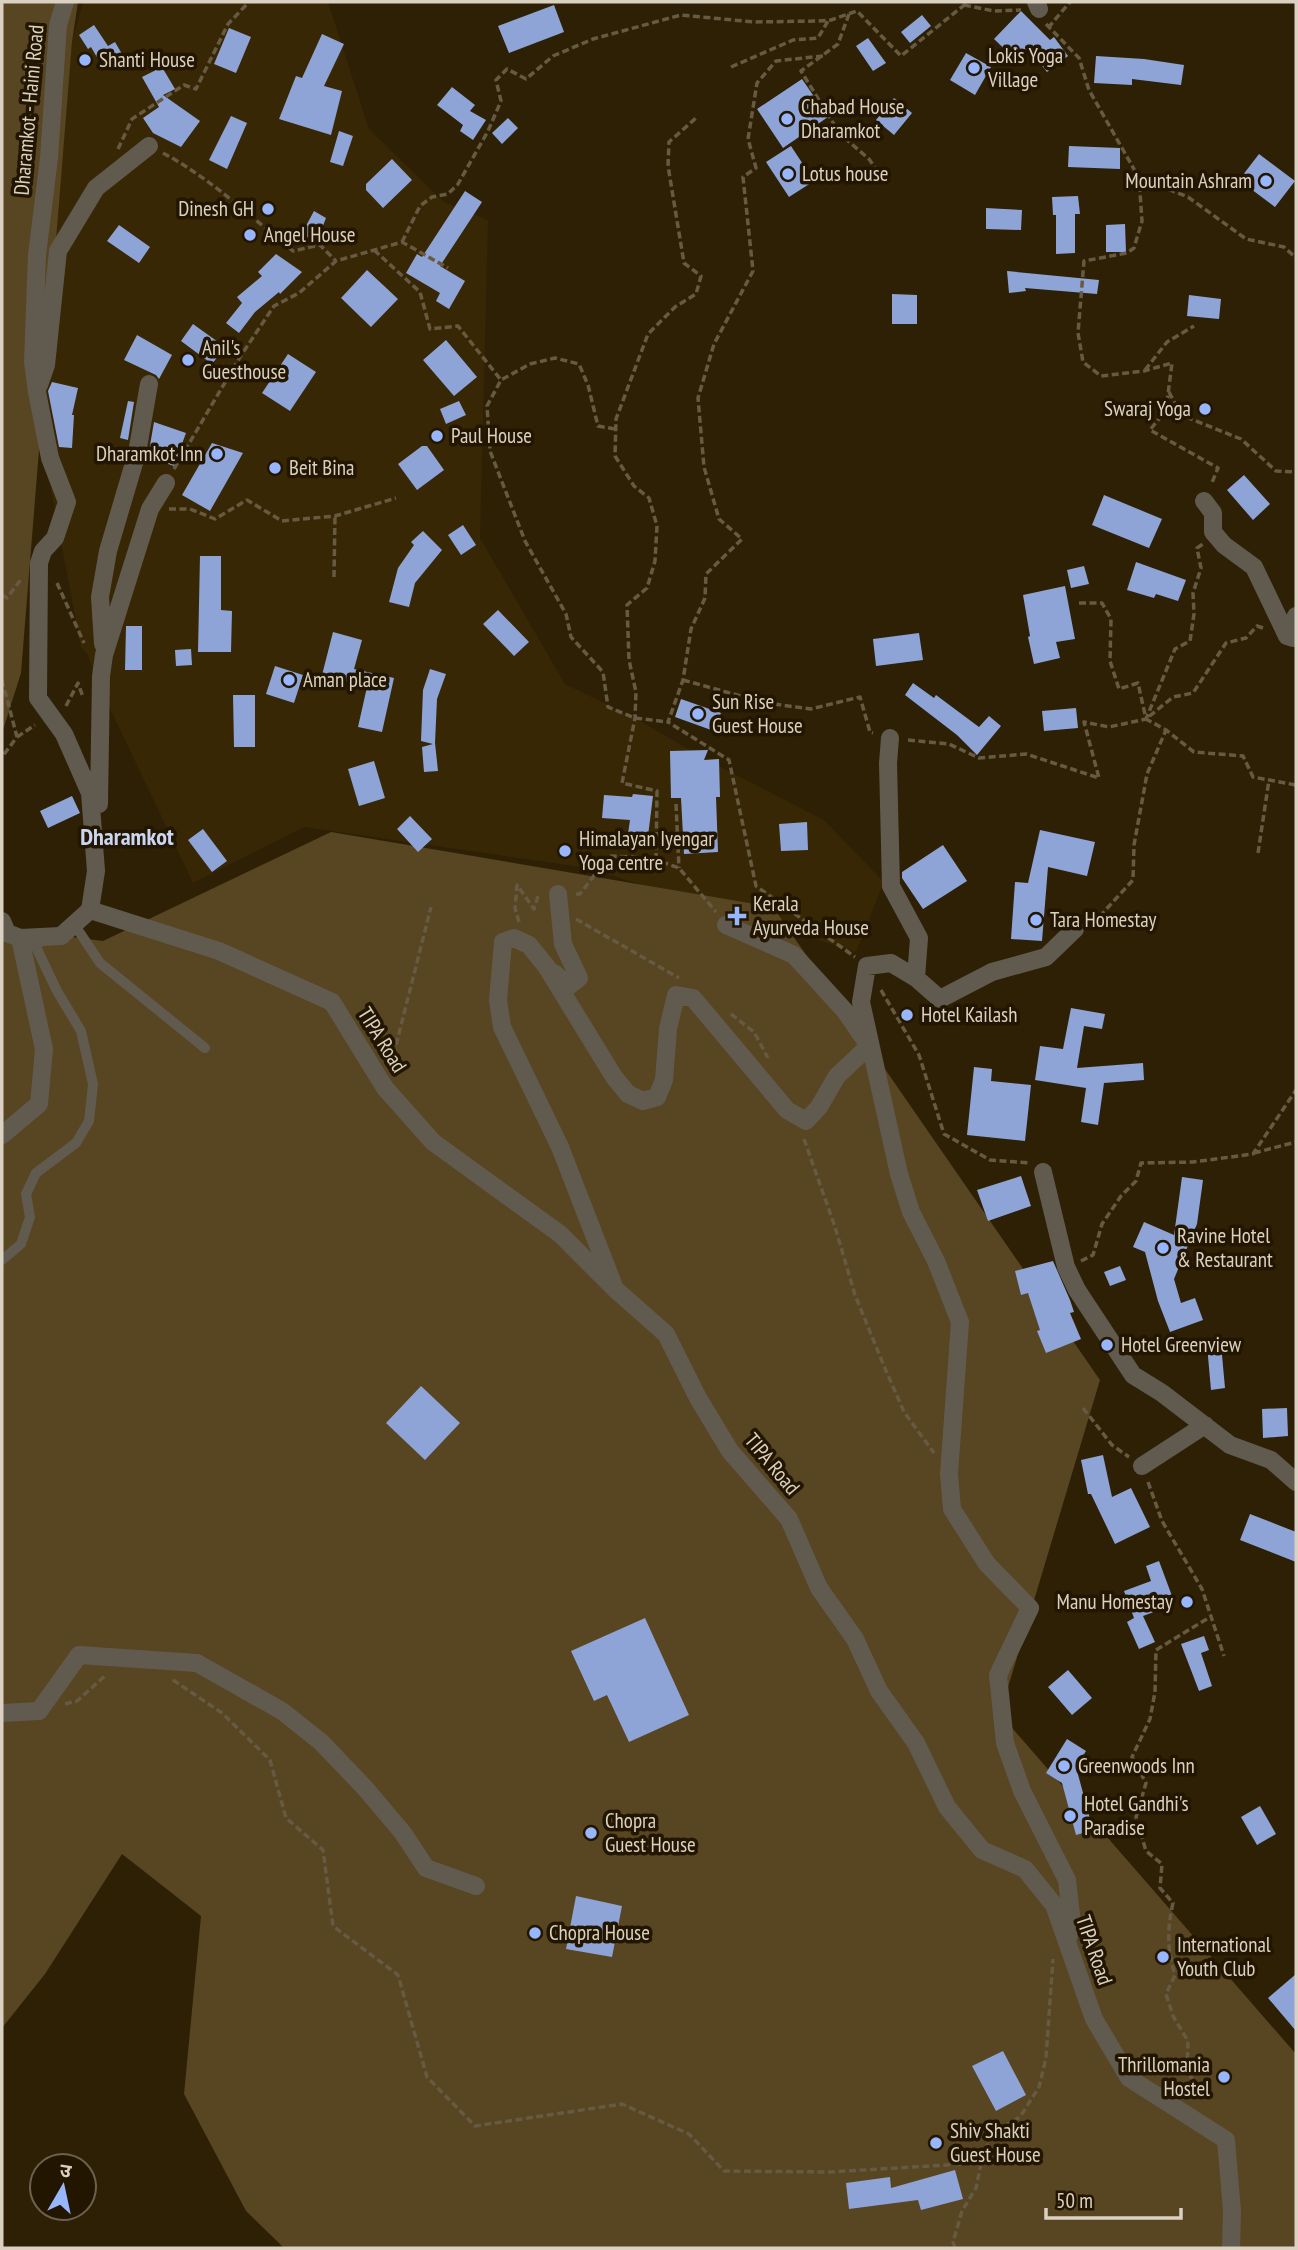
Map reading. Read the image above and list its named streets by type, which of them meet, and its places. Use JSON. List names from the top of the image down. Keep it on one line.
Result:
{"streets":{"street":["Dharamkot - Haini Road","TIPA Road"]},"districts":["Dharamkot"],"places":{"other":["Shanti House","Lokis Yoga Village","Chabad House Dharamkot","Lotus house","Mountain Ashram","Dinesh GH","Angel House","Anil's Guesthouse","Swaraj Yoga","Paul House","Dharamkot Inn","Beit Bina","Aman place","Sun Rise Guest House","Himalayan Iyengar Yoga centre","Tara Homestay","Hotel Kailash","Ravine Hotel & Restaurant","Hotel Greenview","Manu Homestay","Greenwoods Inn","Hotel Gandhi's Paradise","Chopra Guest House","Chopra House","International Youth Club","Thrillomania Hostel","Shiv Shakti Guest House"],"health":["Kerala Ayurveda House"]},"scale_bar":"50 m","north":"top"}
